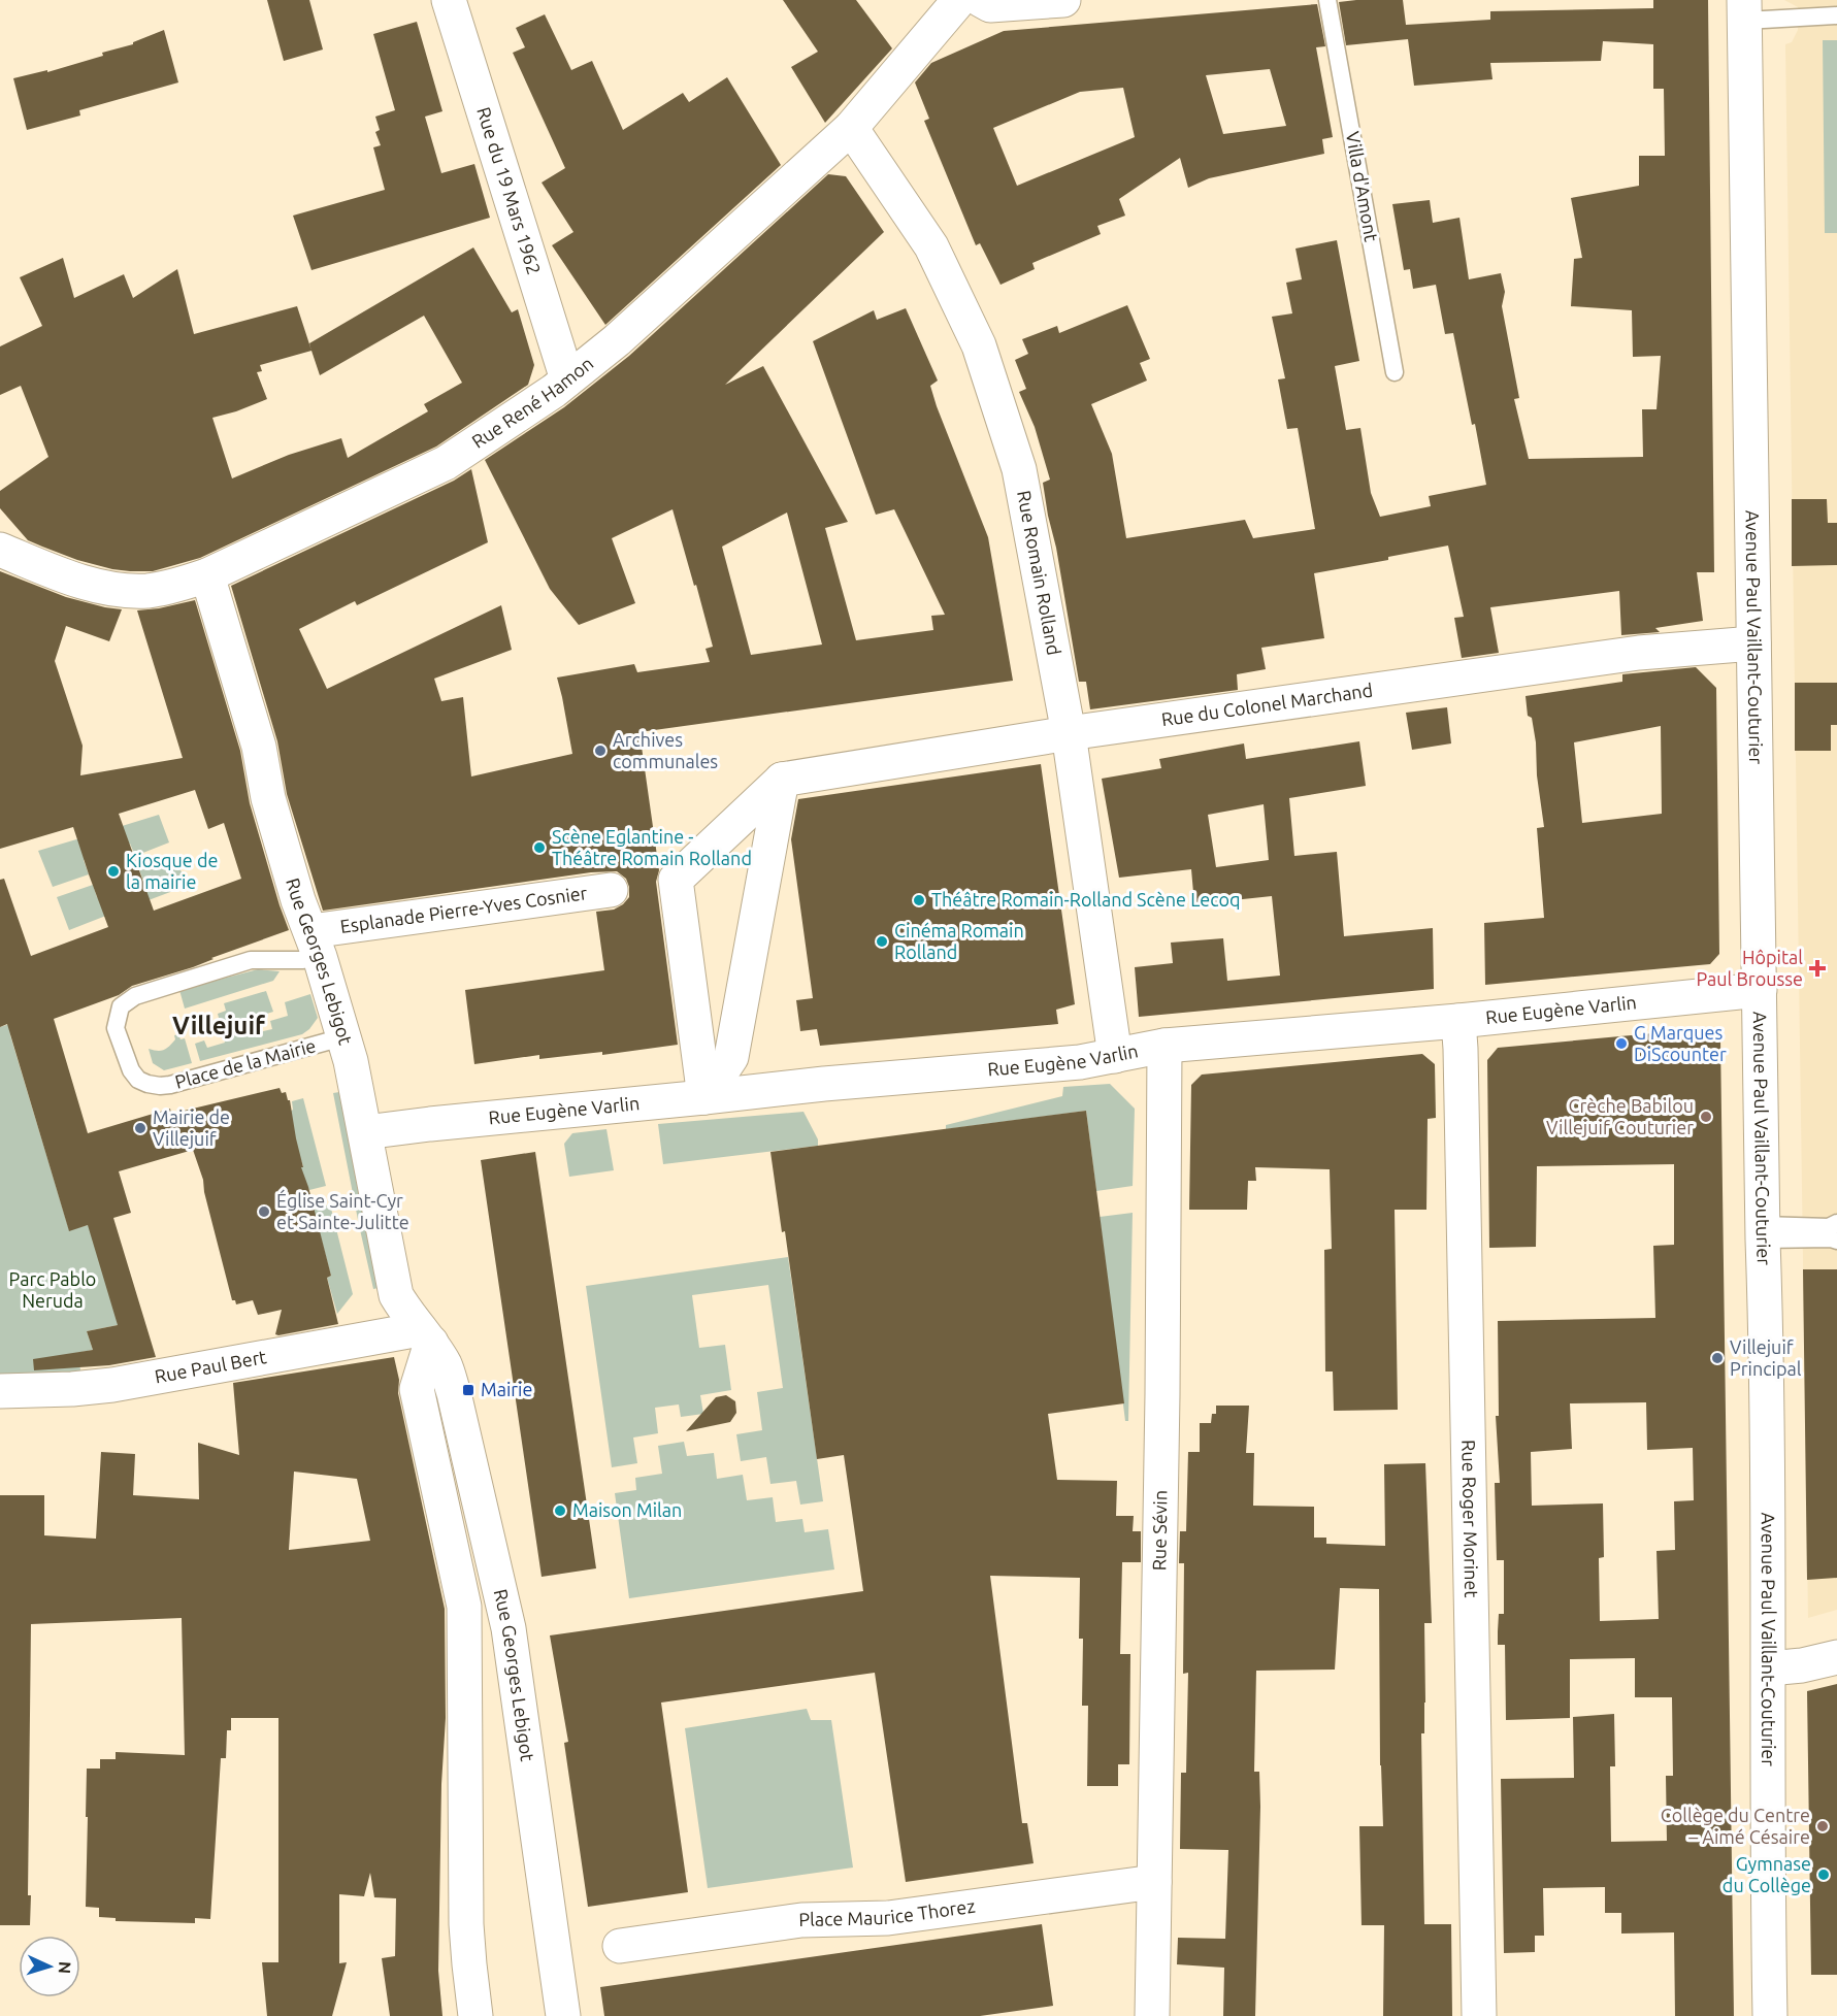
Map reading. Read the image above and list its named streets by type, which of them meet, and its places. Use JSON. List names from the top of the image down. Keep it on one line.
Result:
{"streets":{"street":["Rue du 19 Mars 1962","Rue René Hamon","Rue Romain Rolland","Avenue Paul Vaillant-Couturier","Rue du Colonel Marchand","Esplanade Pierre-Yves Cosnier","Rue Georges Lebigot","Rue Eugène Varlin","Rue Paul Bert","Rue Roger Morinet","Rue Sévin","Place Maurice Thorez"],"lane":["Villa d'Amont","Place de la Mairie"]},"crossings":[["Rue du 19 Mars 1962","Rue René Hamon"],["Rue René Hamon","Rue Romain Rolland"],["Rue René Hamon","Rue Georges Lebigot"],["Rue Romain Rolland","Rue du Colonel Marchand"],["Rue Romain Rolland","Rue Eugène Varlin"],["Avenue Paul Vaillant-Couturier","Rue du Colonel Marchand"],["Avenue Paul Vaillant-Couturier","Rue Eugène Varlin"],["Esplanade Pierre-Yves Cosnier","Rue Georges Lebigot"],["Esplanade Pierre-Yves Cosnier","Place de la Mairie"],["Rue Georges Lebigot","Rue Eugène Varlin"],["Rue Georges Lebigot","Place de la Mairie"],["Rue Georges Lebigot","Rue Paul Bert"],["Rue Eugène Varlin","Rue Roger Morinet"],["Rue Eugène Varlin","Rue Sévin"],["Rue Sévin","Place Maurice Thorez"]],"districts":["Villejuif"],"parks":["Parc Pablo Neruda"],"places":{"other":["Archives communales","Scène Eglantine - Théâtre Romain Rolland","Kiosque de la mairie","Théâtre Romain-Rolland Scène Lecoq","Cinéma Romain Rolland","G Marques DiScounter","Crèche Babilou Villejuif Couturier","Mairie de Villejuif","Église Saint-Cyr et Sainte-Julitte","Villejuif Principal","Maison Milan","Collège du Centre – Aimé Césaire","Gymnase du Collège"],"health":["Hôpital Paul Brousse"],"transit":["Mairie"]},"north":"right"}
